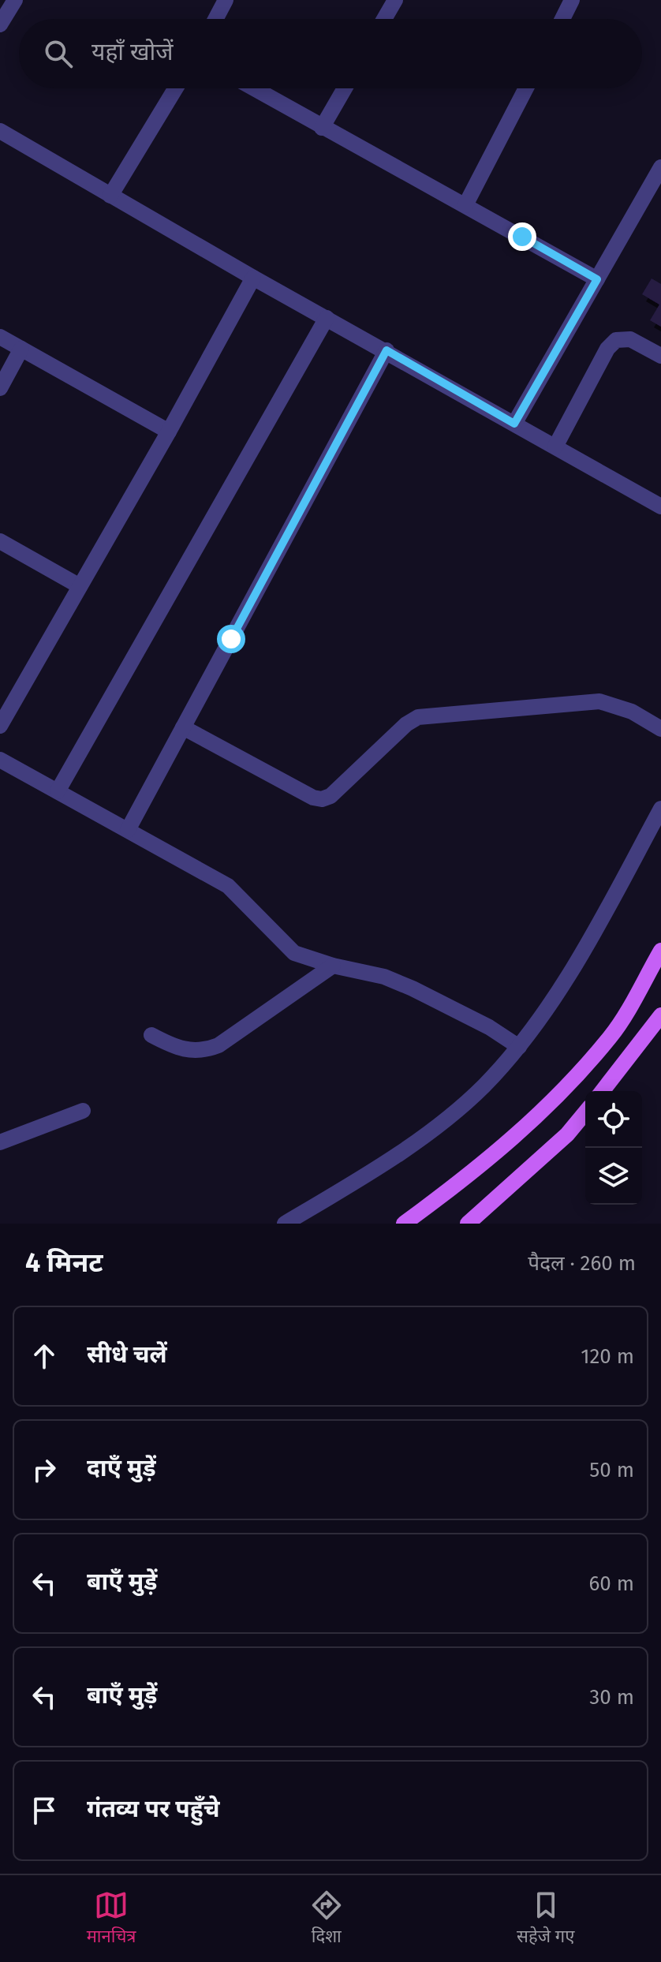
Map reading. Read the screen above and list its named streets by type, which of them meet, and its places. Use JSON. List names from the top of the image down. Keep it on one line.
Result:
{"page":{"search":"यहाँ खोजें","heading":["4 मिनट","पैदल · 260 m"],"list":[["सीधे चलें","120 m"],["दाएँ मुड़ें","50 m"],["बाएँ मुड़ें","60 m"],["बाएँ मुड़ें","30 m"],"गंतव्य पर पहुँचे"],"nav":["मानचित्र","दिशा","सहेजे गए"]}}
